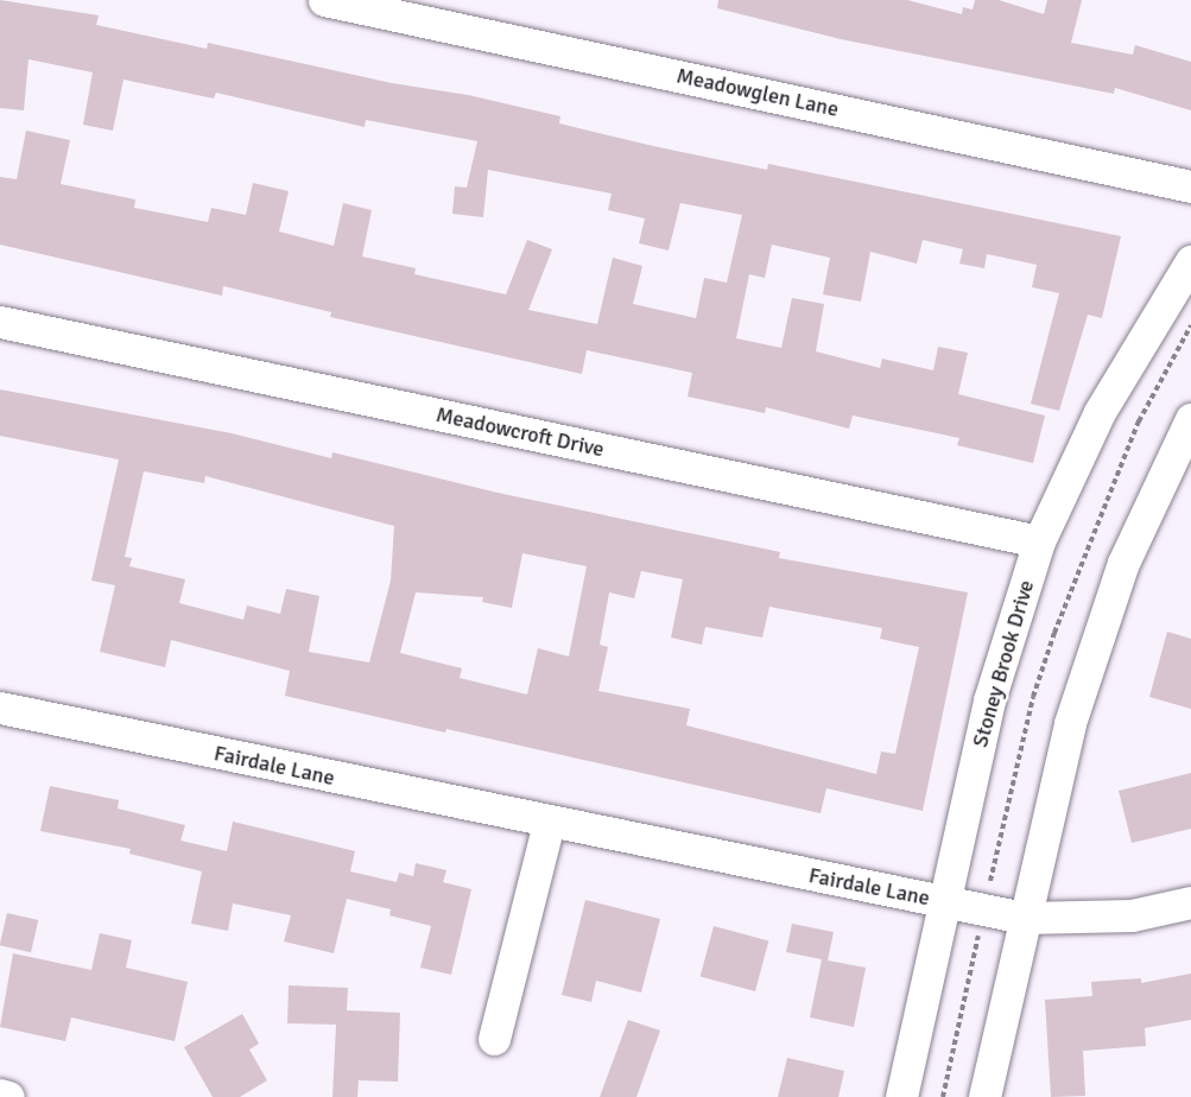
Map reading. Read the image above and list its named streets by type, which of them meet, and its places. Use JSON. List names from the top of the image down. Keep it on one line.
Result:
{"streets":{"street":["Meadowglen Lane","Meadowcroft Drive","Stoney Brook Drive","Fairdale Lane"]},"crossings":[["Meadowcroft Drive","Stoney Brook Drive"],["Stoney Brook Drive","Fairdale Lane"]]}
